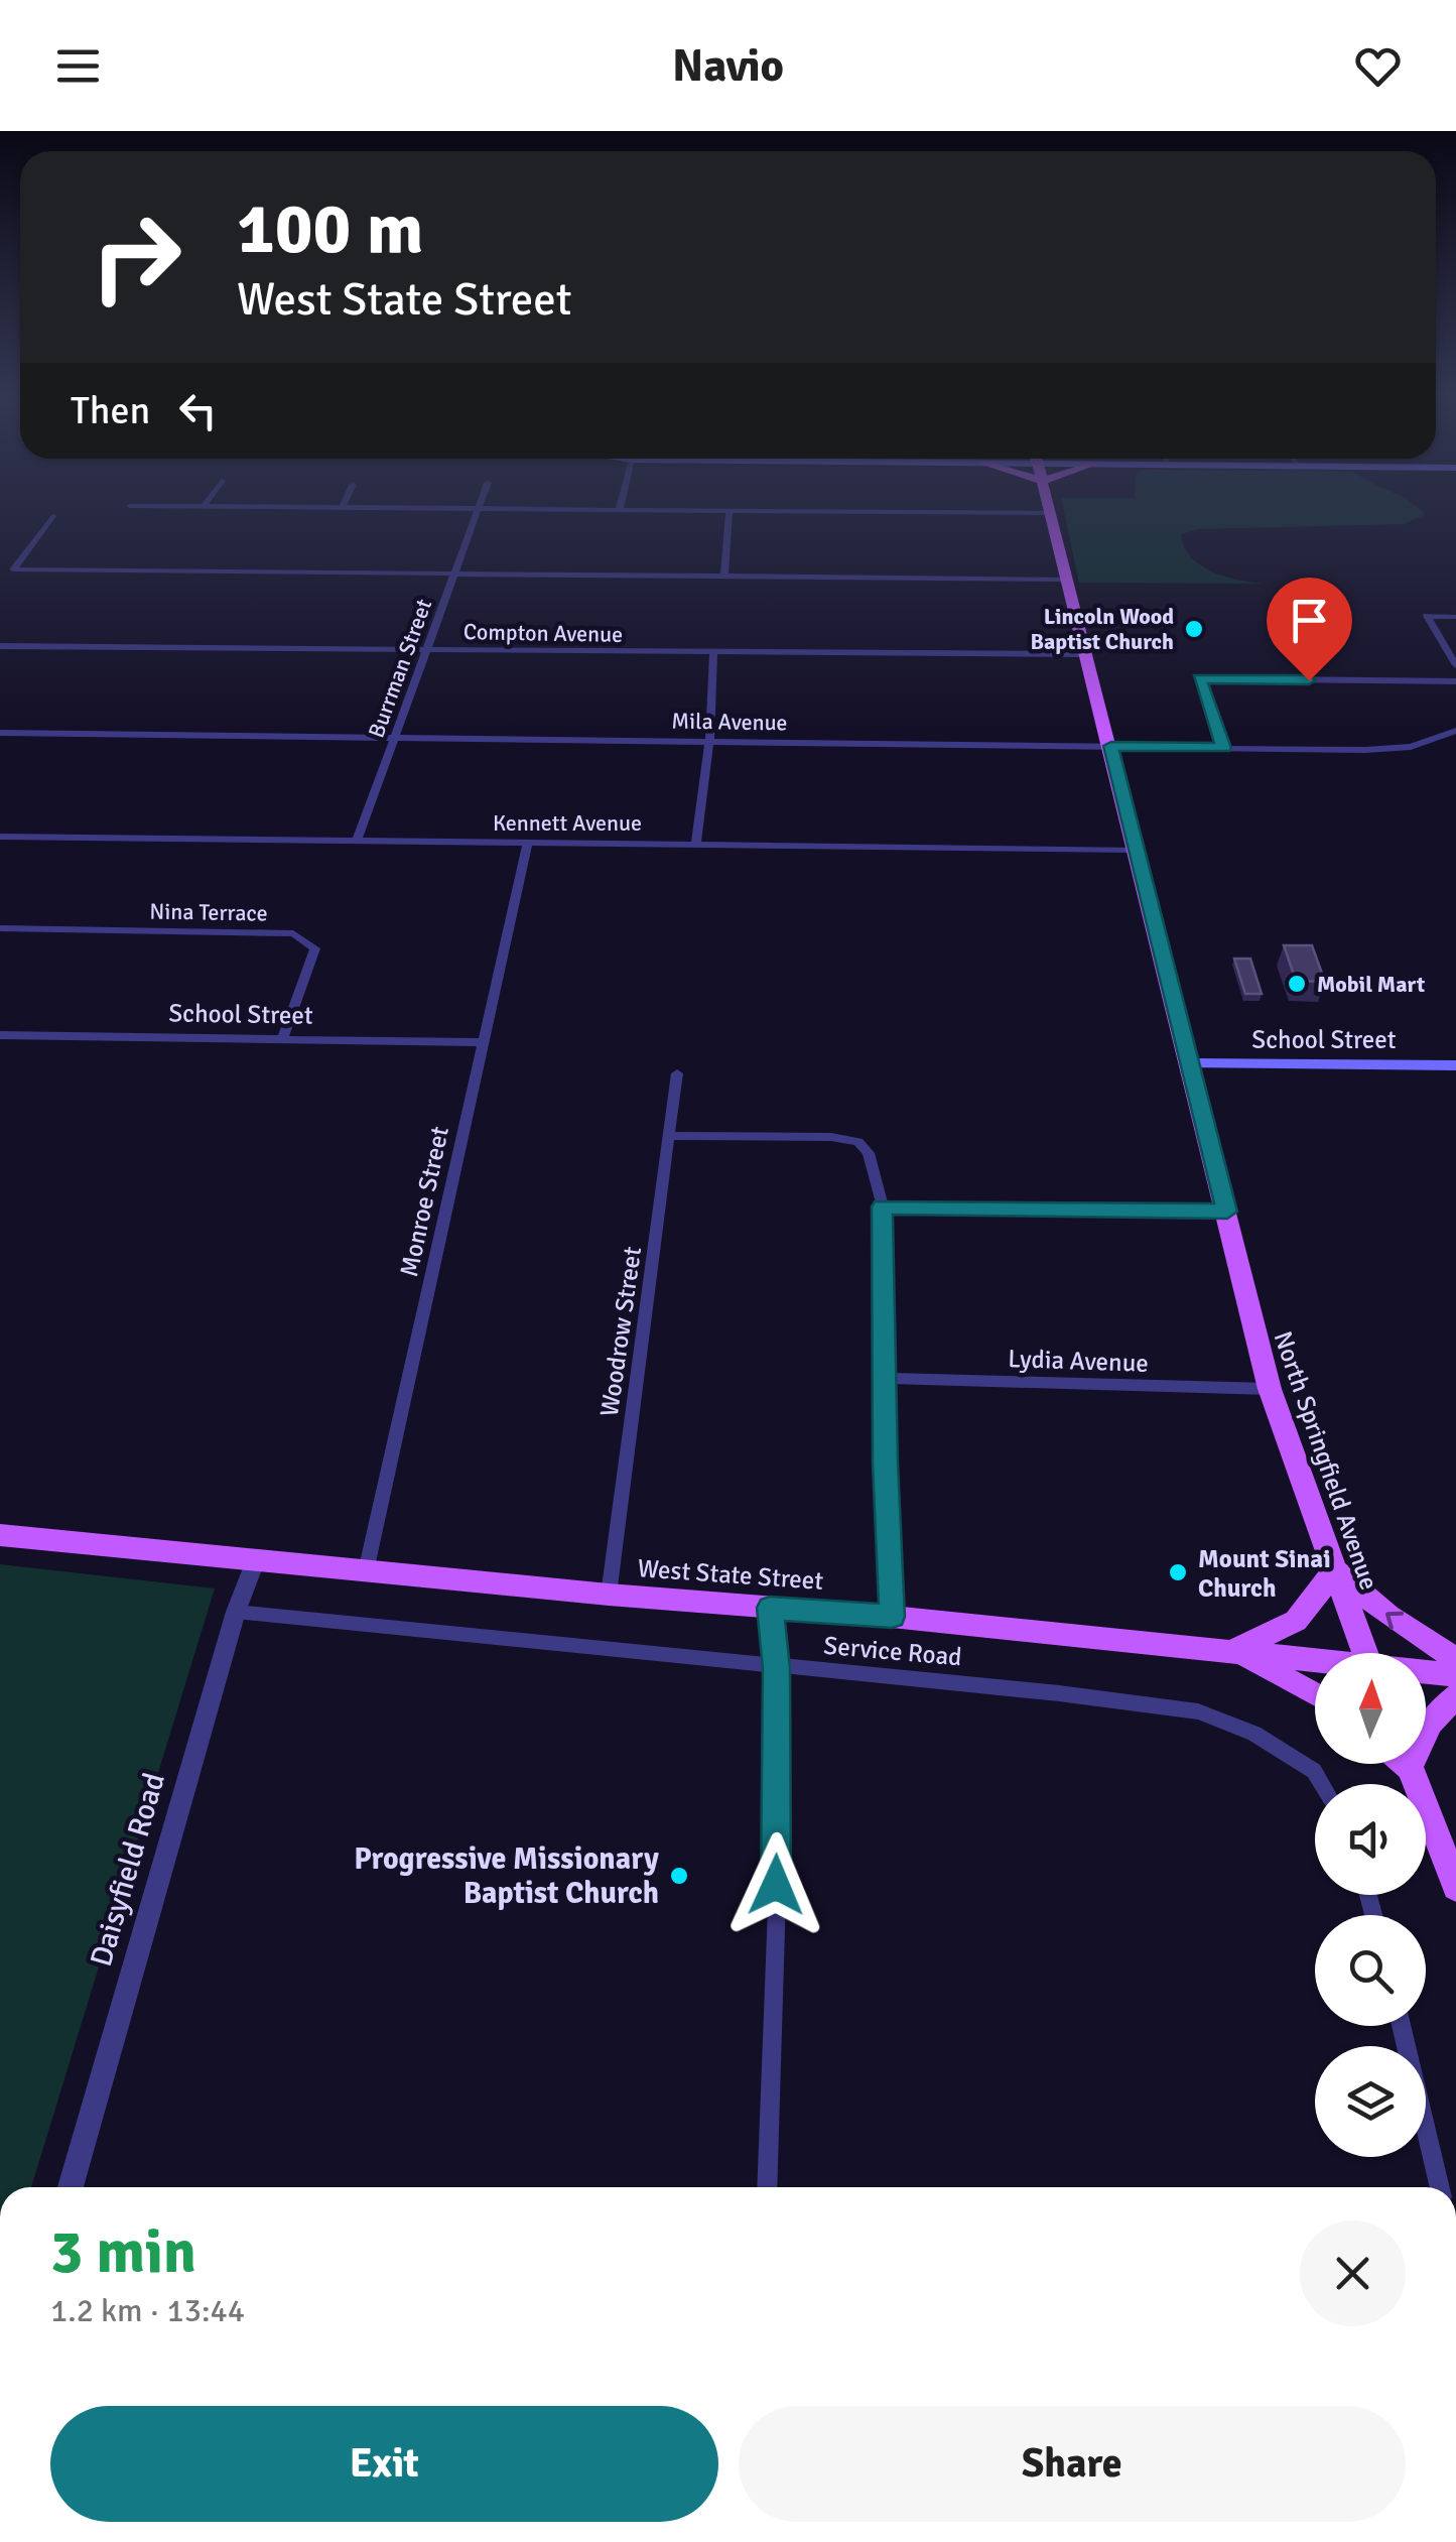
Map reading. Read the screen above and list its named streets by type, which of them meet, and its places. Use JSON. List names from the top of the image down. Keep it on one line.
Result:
{"streets":{"main road":["School Street","North Springfield Avenue","West State Street"],"street":["Compton Avenue","Burrman Street","Mila Avenue","Kennett Avenue","Nina Terrace","Monroe Street","Woodrow Street","Lydia Avenue","Service Road","Daisyfield Road"]},"crossings":[["Compton Avenue","Burrman Street"],["Compton Avenue","North Springfield Avenue"],["Burrman Street","Mila Avenue"],["Burrman Street","Kennett Avenue"],["Mila Avenue","North Springfield Avenue"],["Kennett Avenue","Monroe Street"],["Kennett Avenue","North Springfield Avenue"],["Nina Terrace","School Street"],["School Street","Monroe Street"],["School Street","North Springfield Avenue"],["Monroe Street","West State Street"],["Woodrow Street","West State Street"],["Lydia Avenue","North Springfield Avenue"],["West State Street","Daisyfield Road"],["Service Road","Daisyfield Road"]],"places":["Lincoln Wood Baptist Church","Mobil Mart","Mount Sinai Church","Progressive Missionary Baptist Church"],"north":"top","page":{"header":"Navio","turn":["100 m","West State Street"],"then":"Then","heading":["3 min","1.2 km · 13:44"],"buttons":["Exit","Share"]}}
